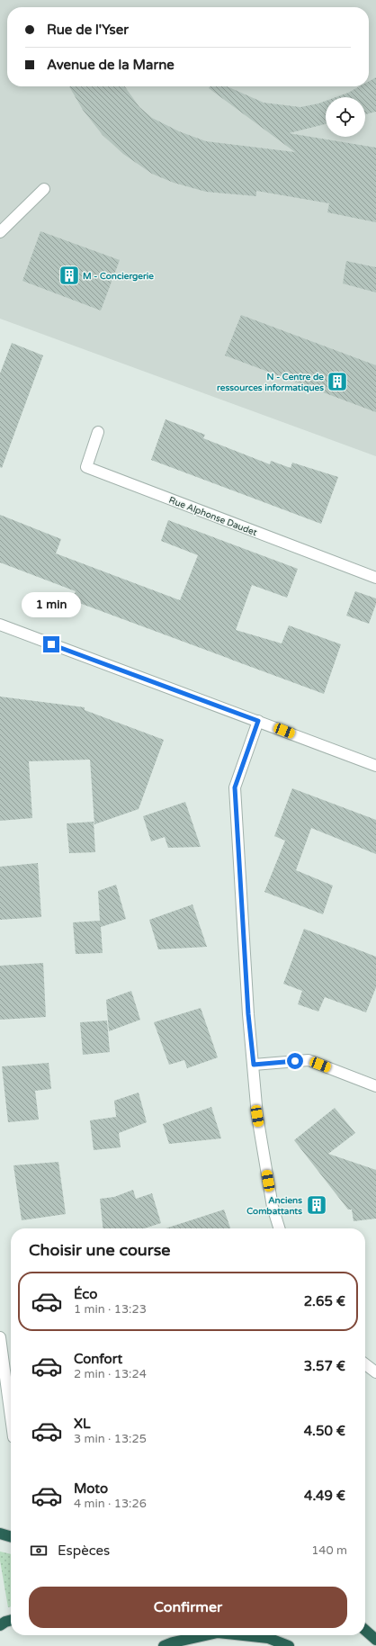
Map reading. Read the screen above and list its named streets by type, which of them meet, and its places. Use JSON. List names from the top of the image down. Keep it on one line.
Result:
{"streets":{"street":["Rue Alphonse Daudet"]},"places":{"building":["M - Conciergerie","N - Centre de ressources informatiques","Anciens Combattants"]},"page":{"banner":["Rue de l'Yser","Avenue de la Marne"],"bubble":"1 min","heading":"Choisir une course","list":[{"name":"Éco","note":"1 min · 13:23","value":"2.65 €"},{"name":"Confort","note":"2 min · 13:24","value":"3.57 €"},{"name":"XL","note":"3 min · 13:25","value":"4.50 €"},{"name":"Moto","note":"4 min · 13:26","value":"4.49 €"}],"pay":["Espèces","140 m"],"buttons":"Confirmer"}}
